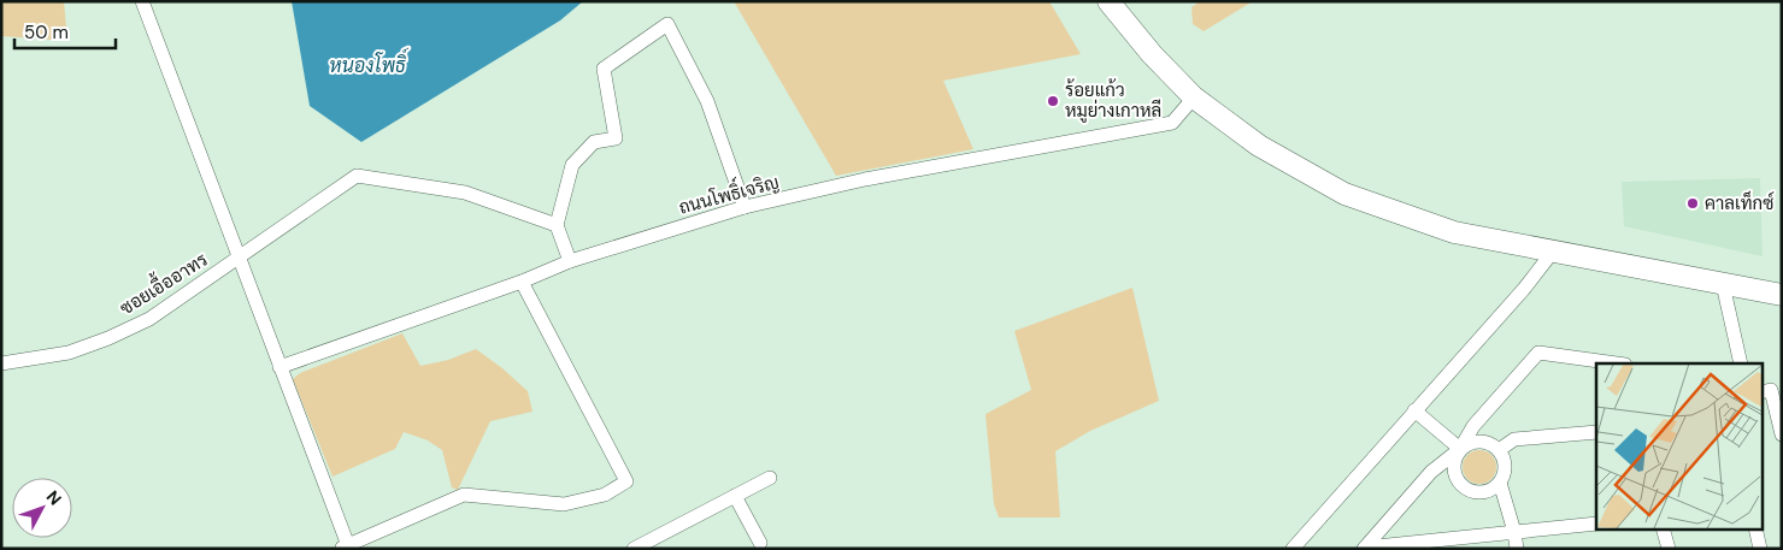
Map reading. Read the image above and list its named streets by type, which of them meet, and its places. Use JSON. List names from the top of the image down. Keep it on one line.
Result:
{"streets":{"street":["ถนนโพธิ์เจริญ","ซอยเอื้ออาทร"]},"water":["หนองโพธิ์"],"places":["ร้อยแก้ว หมูย่างเกาหลี","คาลเท็กซ์"],"scale_bar":"50 m","north":"top right"}
